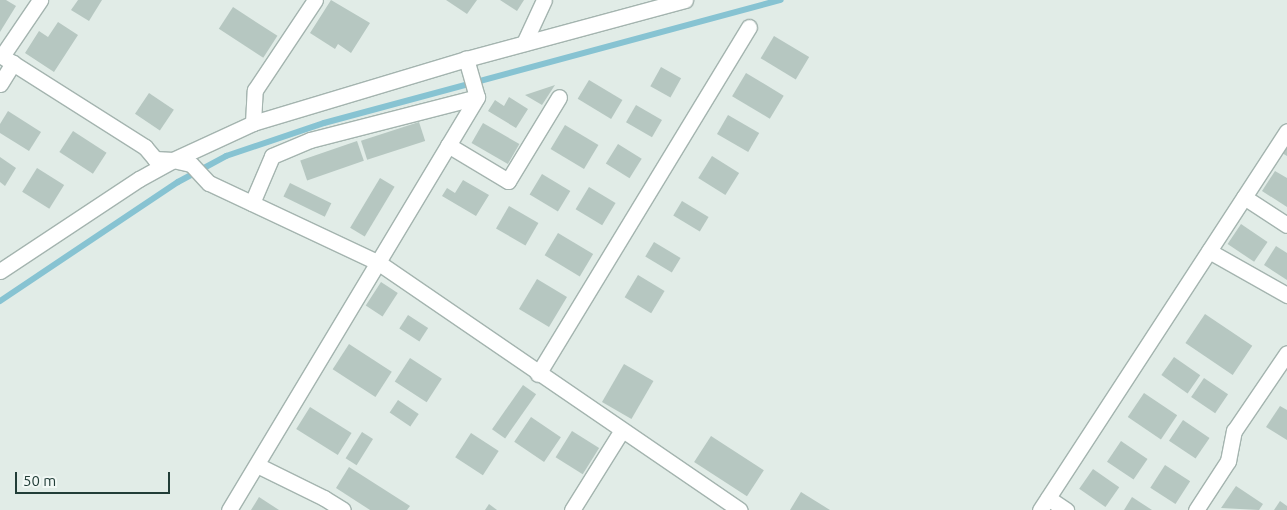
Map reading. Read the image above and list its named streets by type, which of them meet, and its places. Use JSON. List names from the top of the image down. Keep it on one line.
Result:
{"scale_bar":"50 m"}
